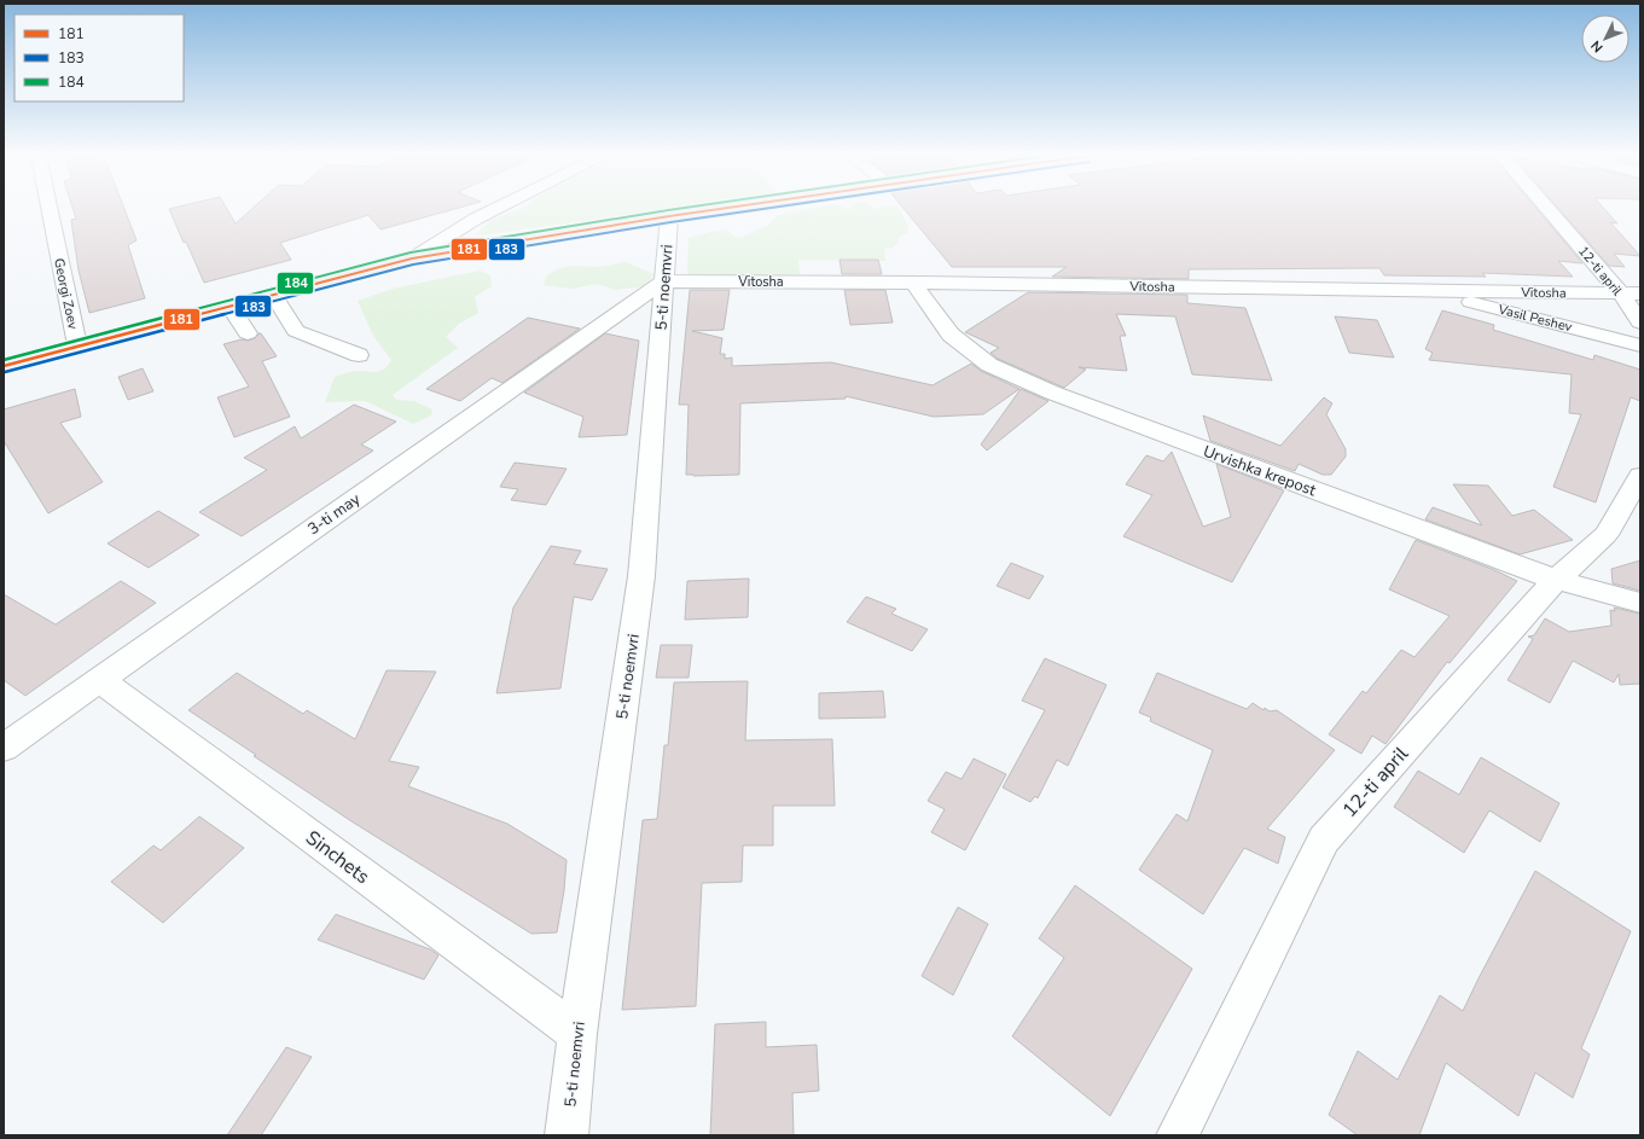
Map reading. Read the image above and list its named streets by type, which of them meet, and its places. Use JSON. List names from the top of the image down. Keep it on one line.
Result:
{"streets":{"street":["12-ti april","Vitosha","5-ti noemvri","Georgi Zoev","Vasil Peshev","Urvishka krepost","3-ti may","Sinchets"]},"crossings":[["12-ti april","Vitosha"],["12-ti april","Urvishka krepost"],["Vitosha","5-ti noemvri"],["Vitosha","Vasil Peshev"],["Vitosha","Urvishka krepost"],["Vitosha","3-ti may"],["5-ti noemvri","3-ti may"],["5-ti noemvri","Sinchets"],["3-ti may","Sinchets"]],"lines":["transit line 181","transit line 183","transit line 184"],"legend":["181","183","184"],"north":"bottom left"}
